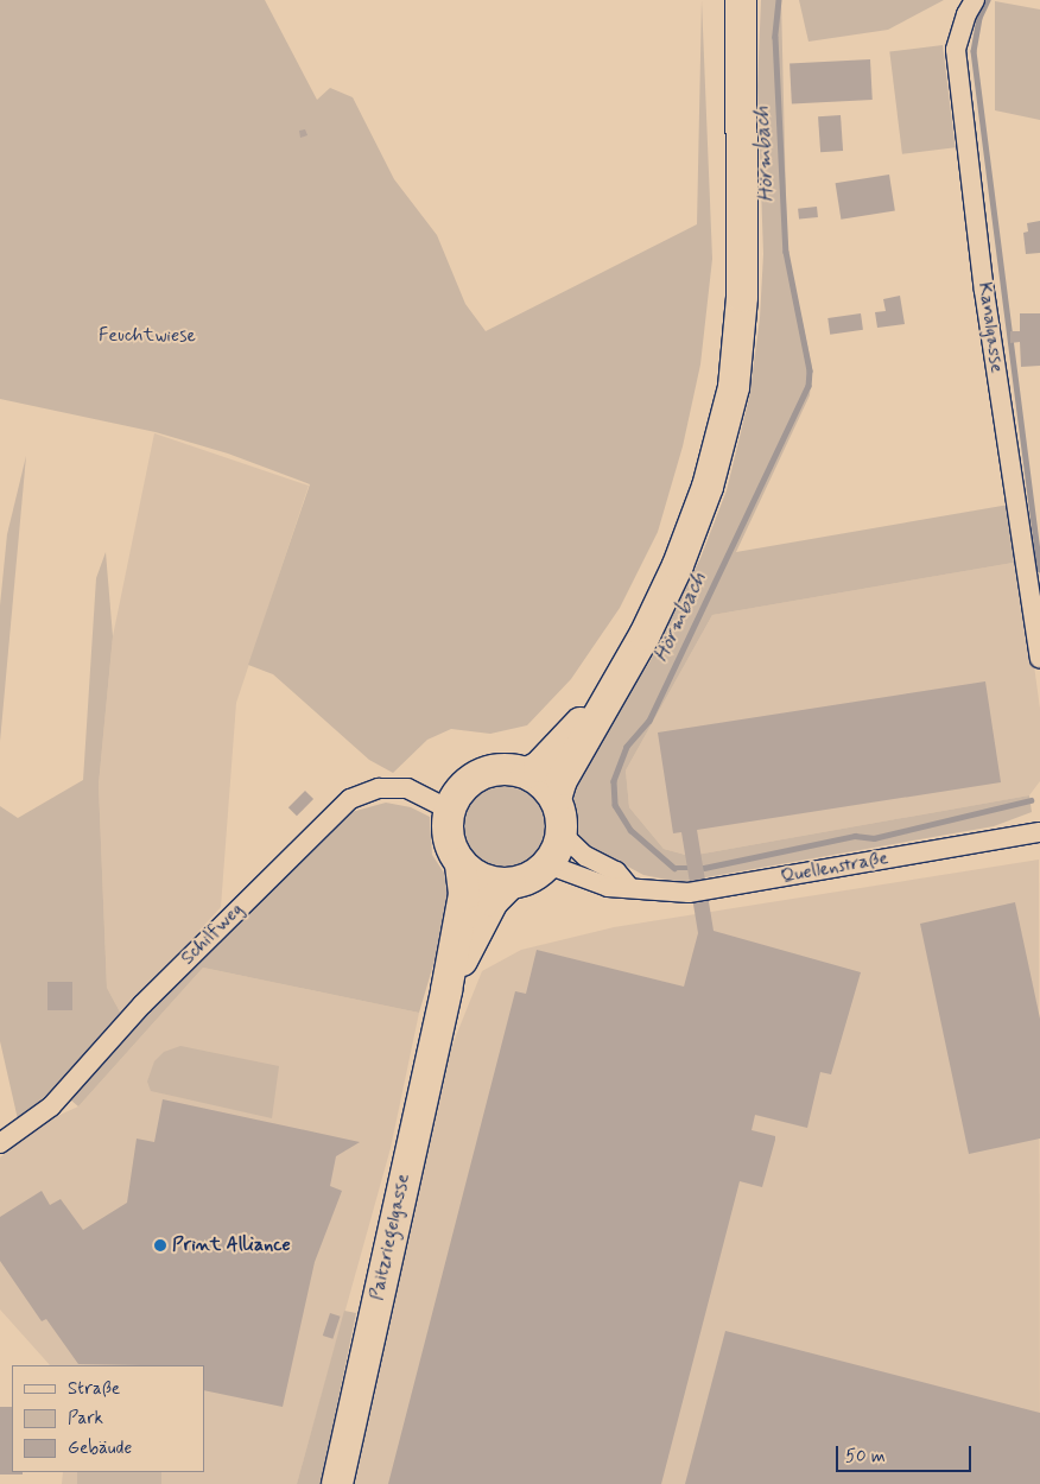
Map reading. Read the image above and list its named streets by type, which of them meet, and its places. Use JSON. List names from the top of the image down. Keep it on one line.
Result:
{"streets":{"main road":["Paitzriegelgasse"],"street":["Kanalgasse","Quellenstraße","Schilfweg"]},"crossings":[["Quellenstraße","Schilfweg"],["Quellenstraße","Paitzriegelgasse"],["Schilfweg","Paitzriegelgasse"]],"water":["Hörmbach"],"parks":["Feuchtwiese"],"places":["Print Alliance"],"legend":["Straße","Park","Gebäude"],"scale_bar":"50 m"}
